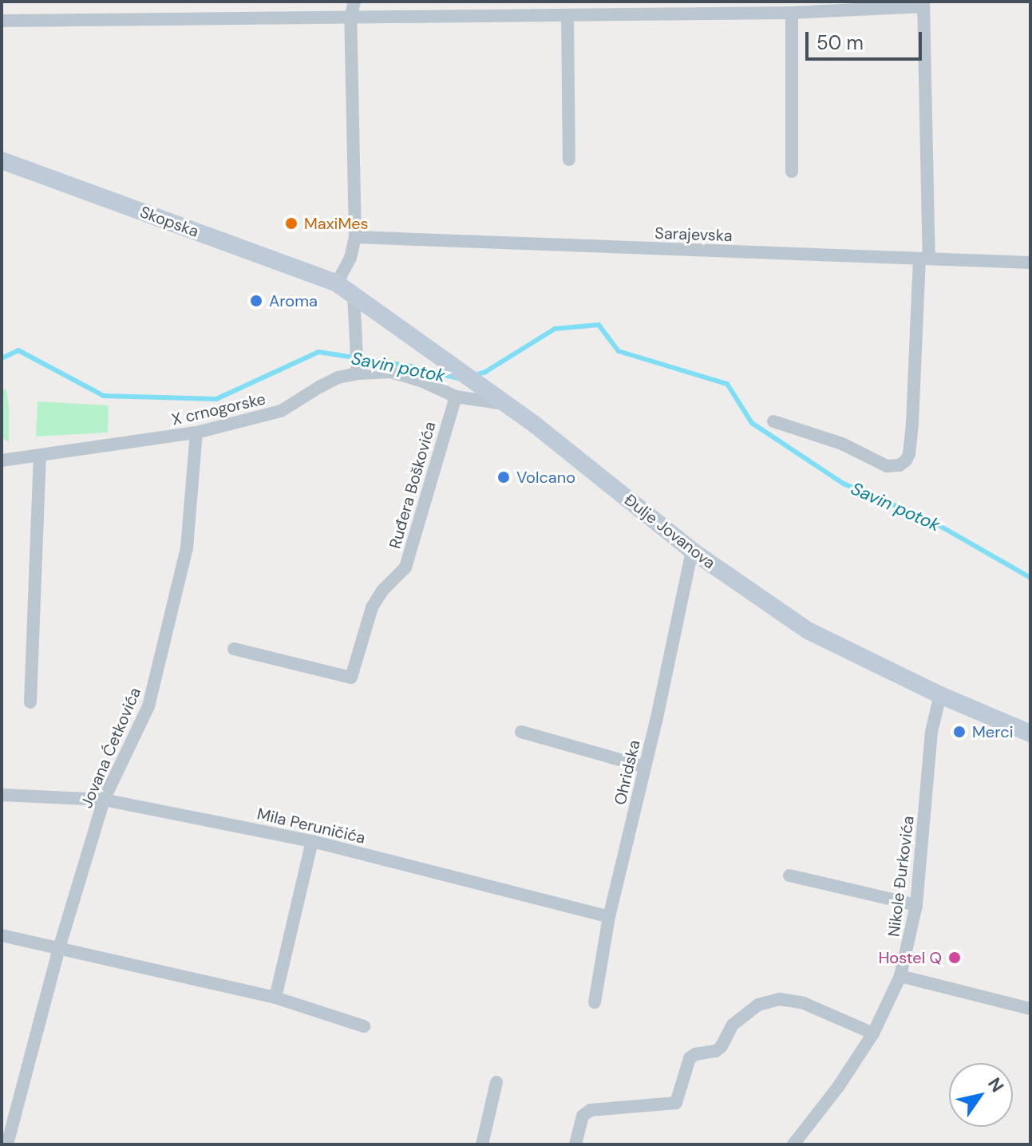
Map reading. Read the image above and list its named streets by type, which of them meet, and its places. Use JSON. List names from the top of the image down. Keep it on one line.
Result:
{"streets":{"street":["Skopska","Sarajevska","X crnogorske","Ruđera Boškovića","Đulje Jovanova","Jovana Ćetkovića","Ohridska","Mila Peruničića","Nikole Đurkovića"]},"crossings":[["Skopska","Đulje Jovanova"],["X crnogorske","Ruđera Boškovića"],["X crnogorske","Đulje Jovanova"],["X crnogorske","Jovana Ćetkovića"],["Đulje Jovanova","Ohridska"],["Đulje Jovanova","Nikole Đurkovića"],["Jovana Ćetkovića","Mila Peruničića"],["Ohridska","Mila Peruničića"]],"water":["Savin potok"],"places":["MaxiMes","Aroma","Volcano","Merci","Hostel Q"],"scale_bar":"50 m","north":"top right"}
